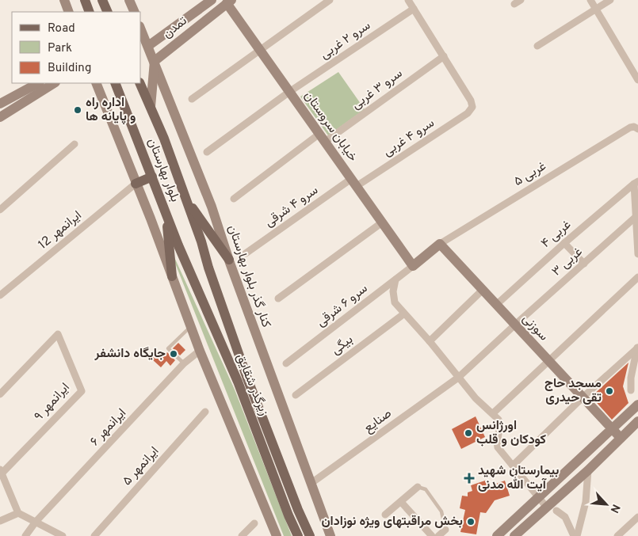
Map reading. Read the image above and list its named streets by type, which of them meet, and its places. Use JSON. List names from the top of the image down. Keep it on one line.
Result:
{"streets":{"main road":["تمدن","خیابان سروستان","بلوار بهارستان","کنار گذر بلوار بهارستان","سوزنی","زیرگذر شقایق"],"street":["سرو ۲ غربی","سرو ۳ غربی","سرو ۴ غربی","غربی ۵","سرو ۴ شرقی","ایرانمهر 12","غربی ۴","غربی ۳","سرو ۶ شرقی","بیگی","ایرانمهر ۹","صنایع","ایرانمهر ۶","ایرانمهر ۵"]},"crossings":[["تمدن","خیابان سروستان"],["تمدن","کنار گذر بلوار بهارستان"],["سرو ۲ غربی","خیابان سروستان"],["سرو ۳ غربی","خیابان سروستان"],["سرو ۳ غربی","سرو ۴ غربی"],["خیابان سروستان","سرو ۴ غربی"],["خیابان سروستان","سرو ۴ شرقی"],["خیابان سروستان","سرو ۶ شرقی"],["سرو ۴ غربی","سرو ۴ شرقی"],["بلوار بهارستان","زیرگذر شقایق"],["غربی ۵","سوزنی"],["غربی ۴","سوزنی"],["غربی ۳","سوزنی"],["غربی ۳","صنایع"],["کنار گذر بلوار بهارستان","صنایع"]],"places":{"other":["اداره راه و پایانه ها","جایگاه دانشفر","مسجد حاج تقی حیدری","اورژانس کودکان و قلب","بخش مراقبتهای ویژه نوزادان"],"health":["بیمارستان شهید آیت الله مدنی"]},"legend":["Road","Park","Building"],"north":"bottom right"}
